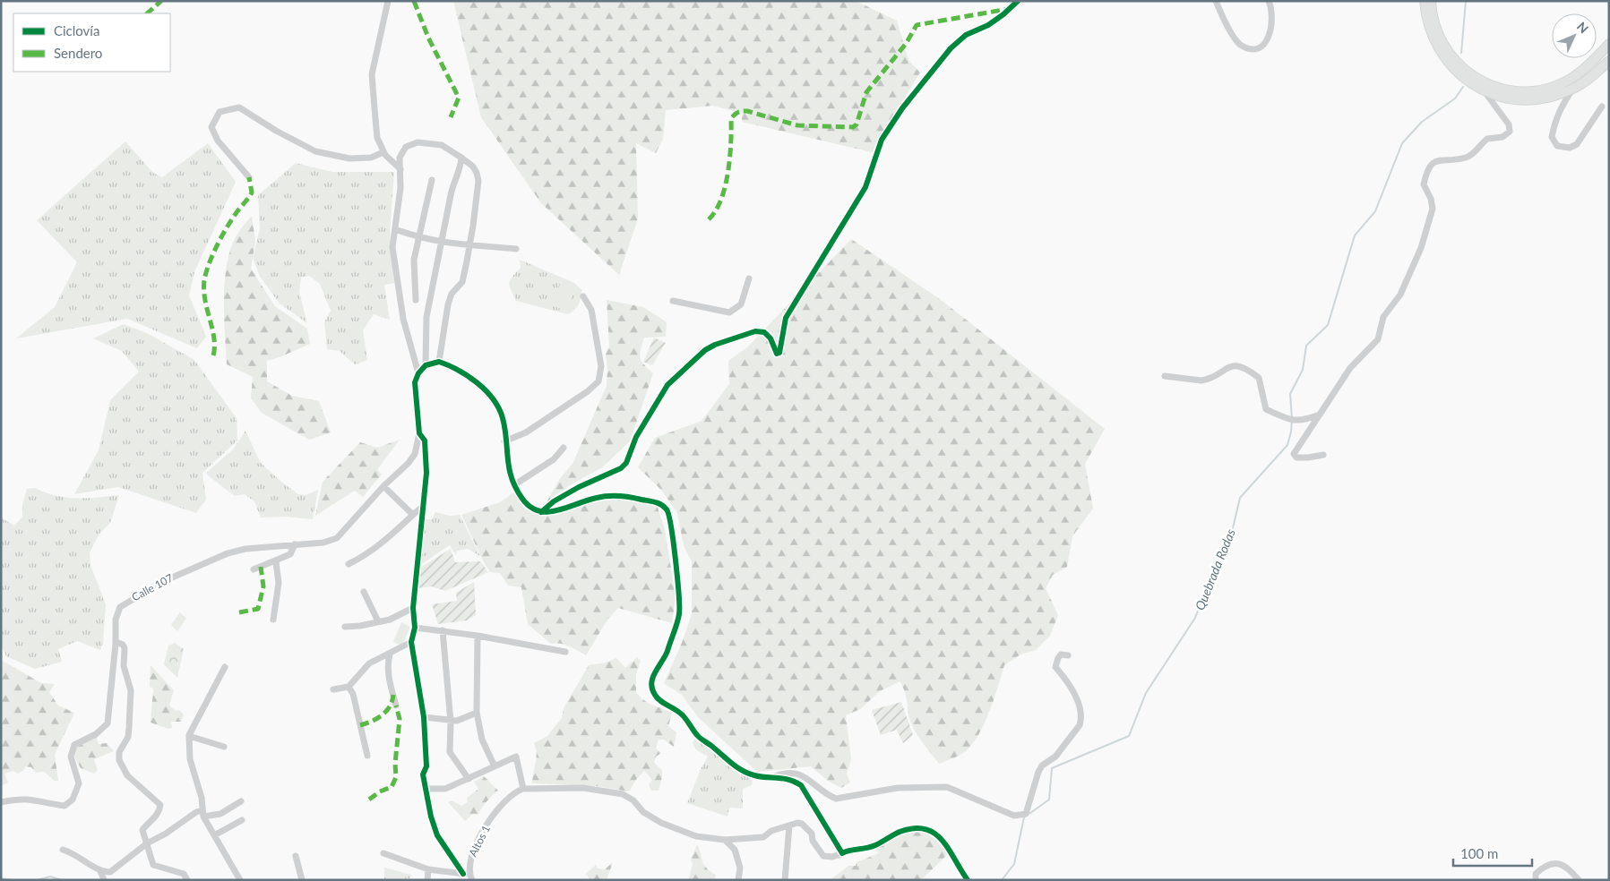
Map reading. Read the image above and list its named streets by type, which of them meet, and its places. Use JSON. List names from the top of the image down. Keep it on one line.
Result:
{"streets":{"street":["Calle 107","Altos 1"]},"water":["Quebrada Rodas"],"legend":["Ciclovía","Sendero"],"scale_bar":"100 m","north":"top right"}
